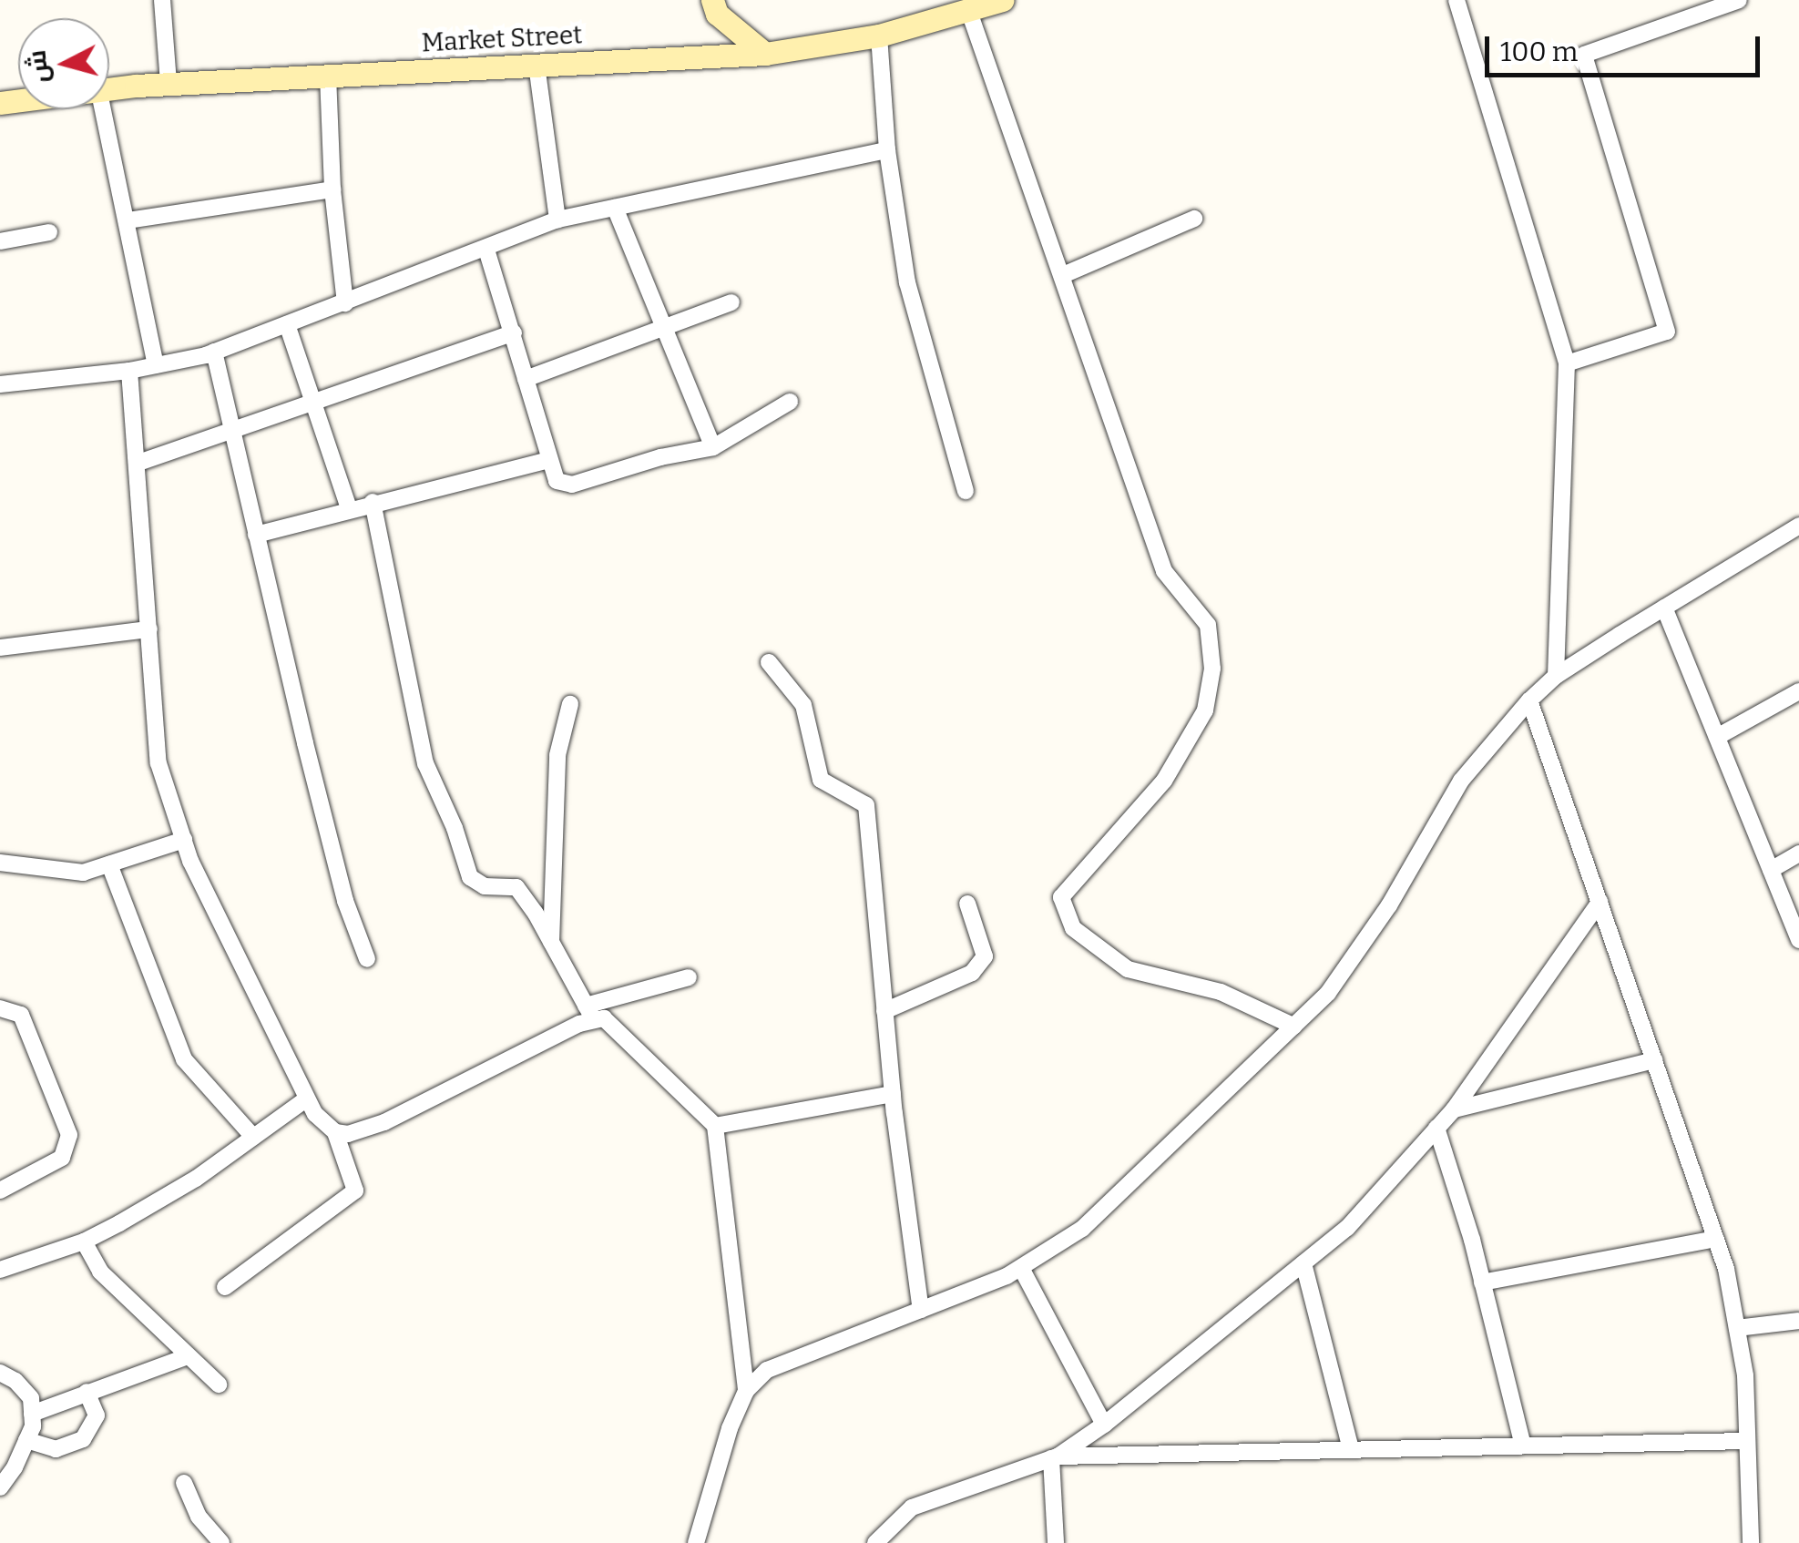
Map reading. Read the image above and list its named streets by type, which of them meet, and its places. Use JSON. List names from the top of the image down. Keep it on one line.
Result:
{"streets":{"street":["Market Street"]},"scale_bar":"100 m","north":"left"}
